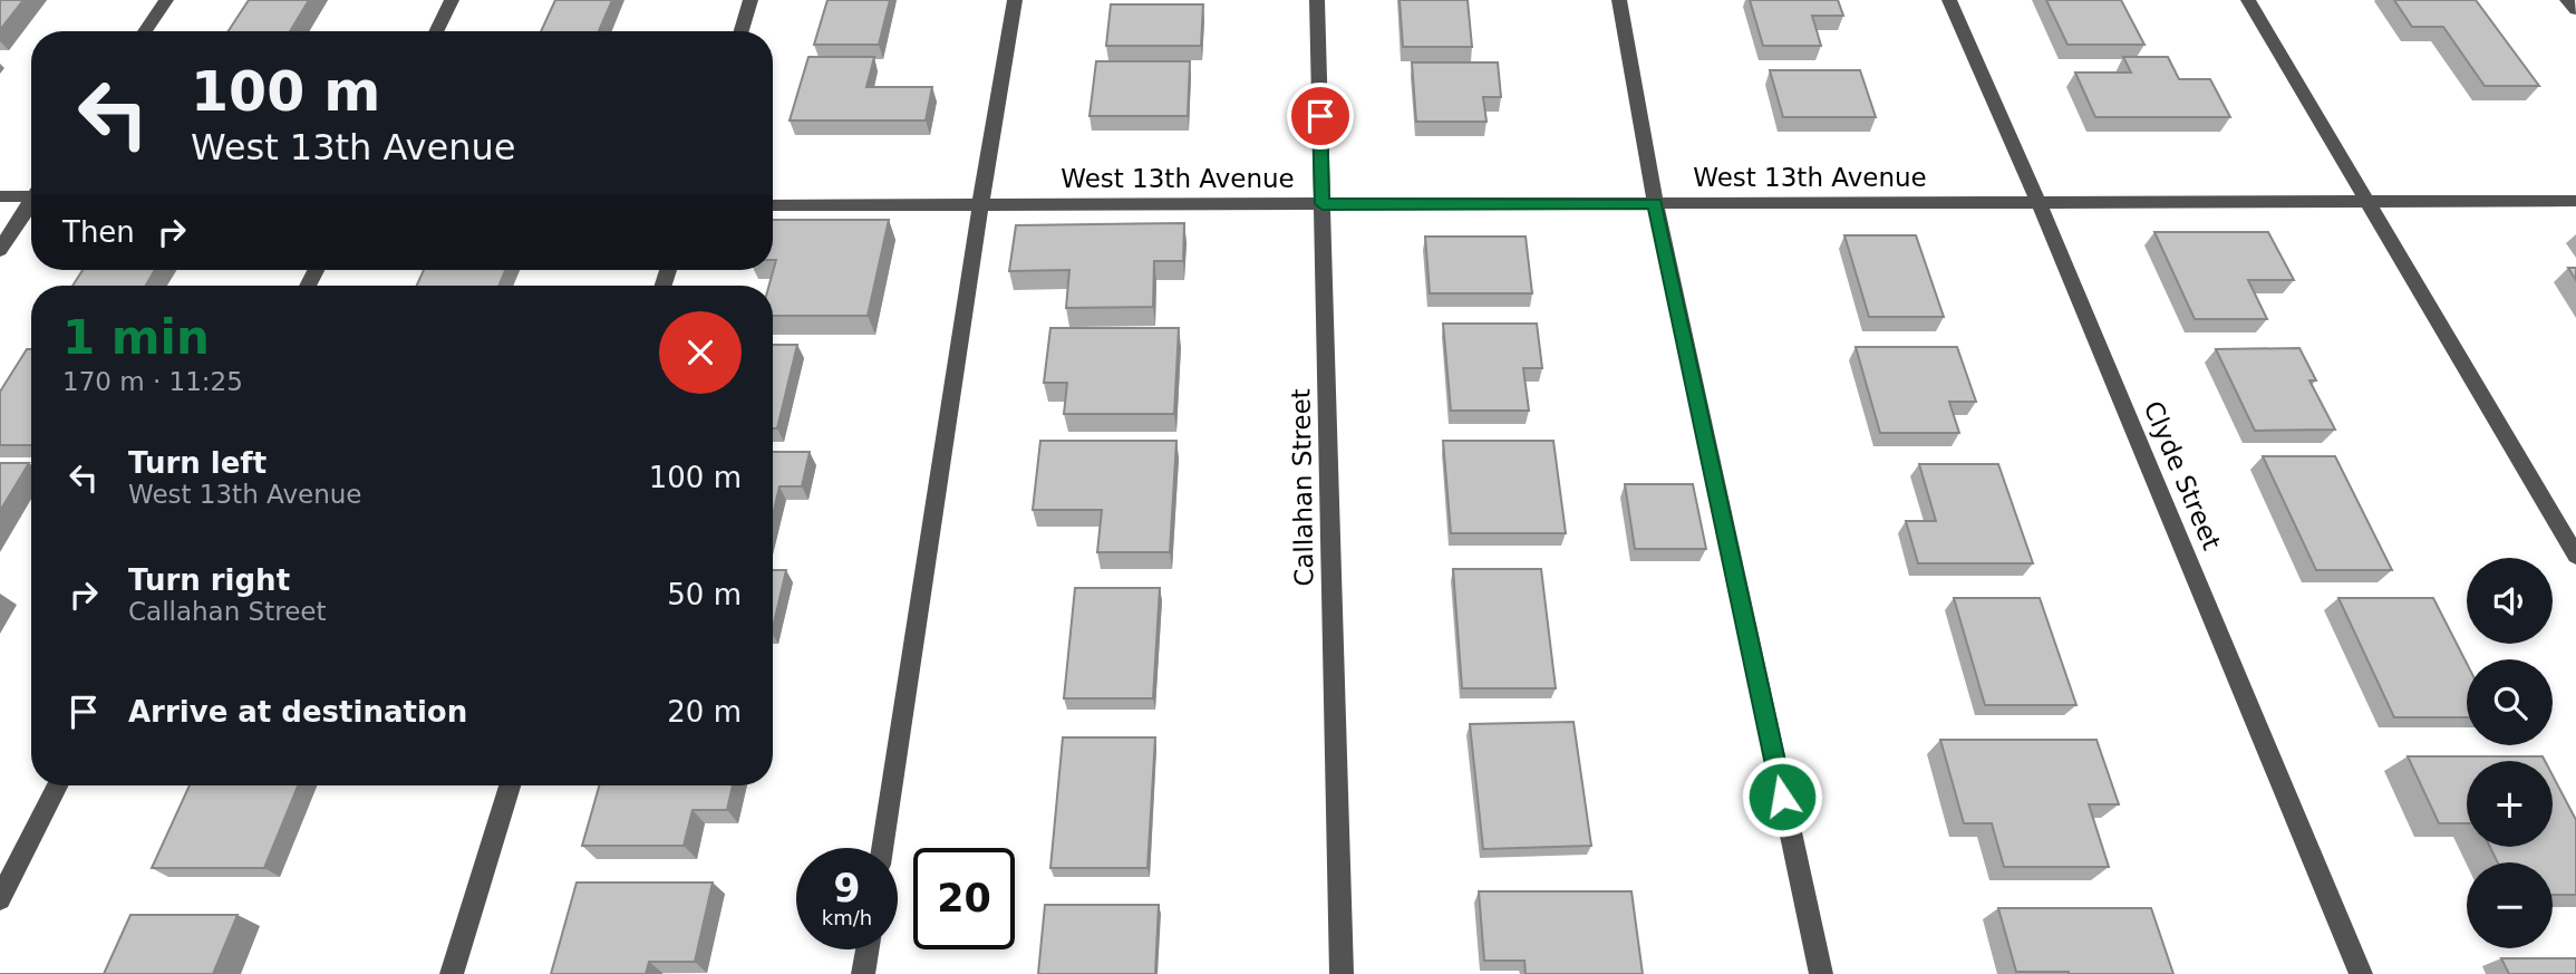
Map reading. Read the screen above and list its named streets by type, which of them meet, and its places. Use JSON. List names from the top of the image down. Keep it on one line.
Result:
{"streets":{"street":["West 13th Avenue","Clyde Street","Callahan Street"]},"crossings":[["West 13th Avenue","Clyde Street"],["West 13th Avenue","Callahan Street"]],"page":{"turn":["100 m","West 13th Avenue"],"then":"Then","heading":["1 min","170 m · 11:25"],"list":[{"name":"Turn left","note":"West 13th Avenue","value":"100 m"},{"name":"Turn right","note":"Callahan Street","value":"50 m"},{"name":"Arrive at destination","value":"20 m"}],"map_buttons":["+","−"],"speed":"9 km/h","limit":"20"}}
